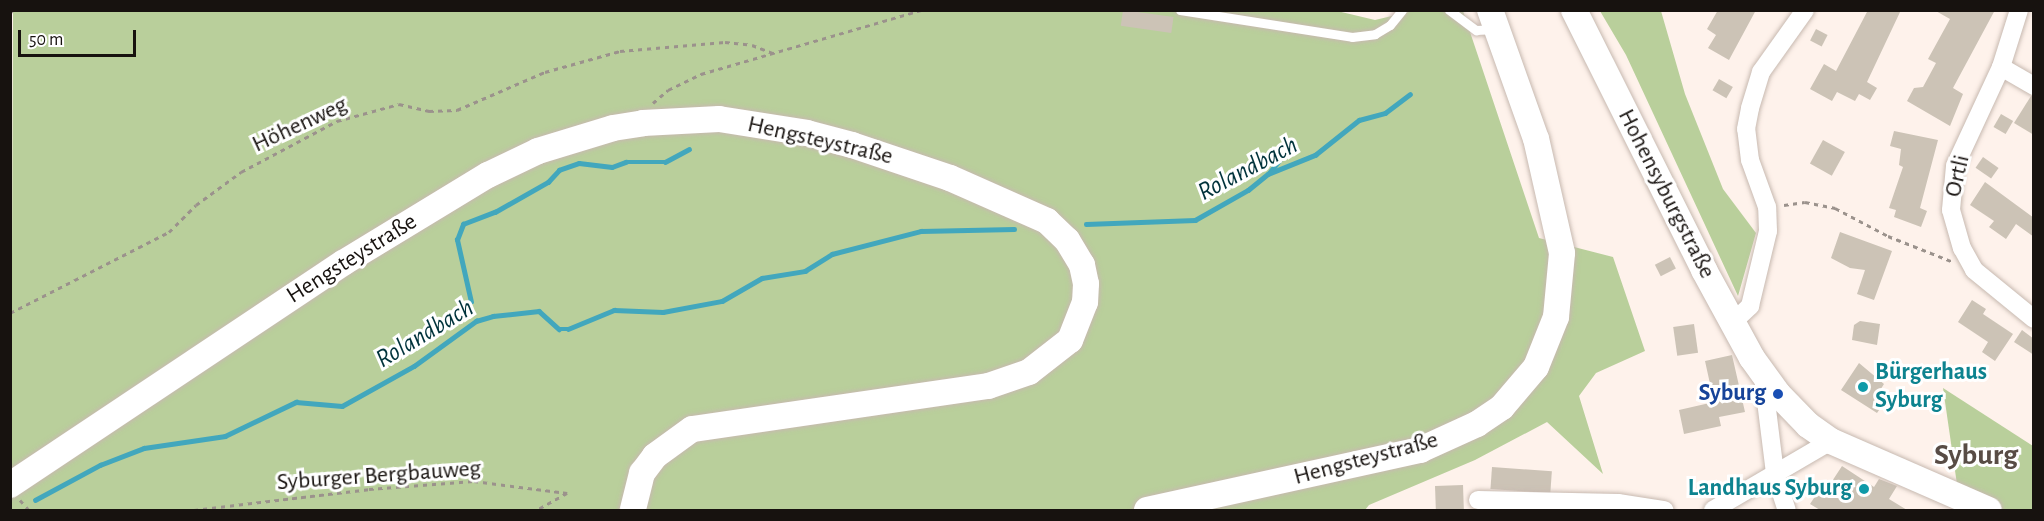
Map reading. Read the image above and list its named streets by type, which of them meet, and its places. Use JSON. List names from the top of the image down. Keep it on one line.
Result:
{"streets":{"main road":["Hengsteystraße","Hohensyburgstraße"],"street":["Ortli"],"path":["Höhenweg","Syburger Bergbauweg"]},"districts":["Syburg"],"water":["Rolandbach"],"places":["Bürgerhaus Syburg","Syburg","Landhaus Syburg"],"scale_bar":"50 m"}
